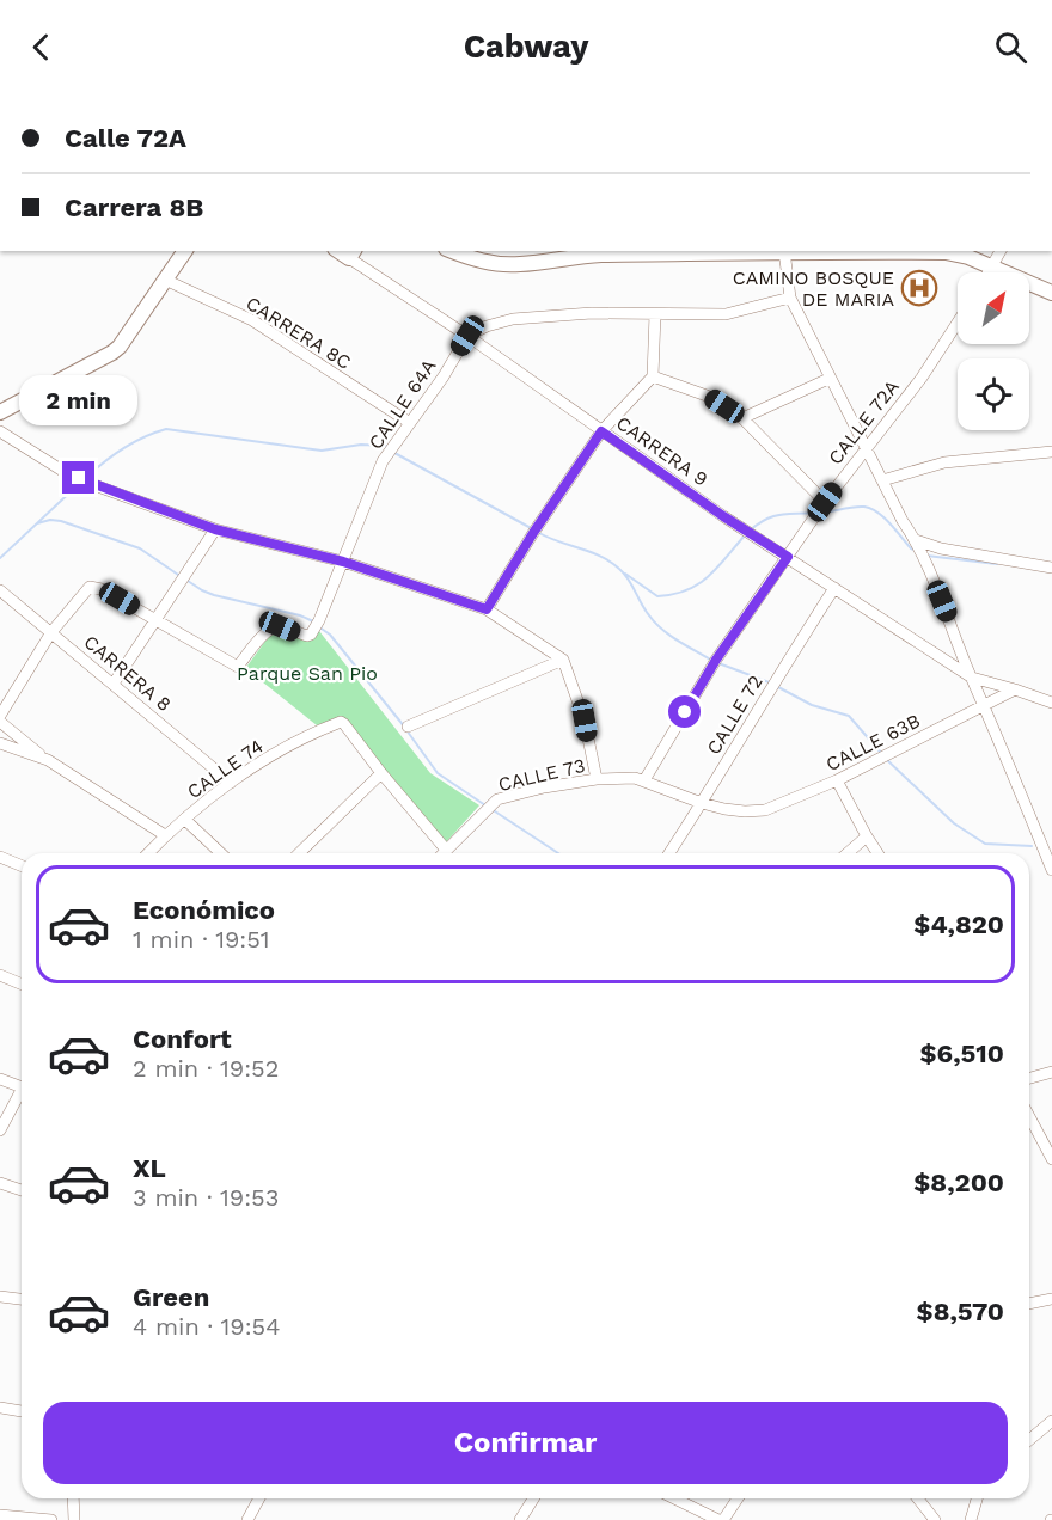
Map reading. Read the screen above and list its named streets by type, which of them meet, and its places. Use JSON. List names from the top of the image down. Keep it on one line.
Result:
{"streets":{"street":["CARRERA 8C","CALLE 64A","CALLE 72A","CARRERA 9","CARRERA 8","CALLE 72","CALLE 63B","CALLE 74","CALLE 73"]},"crossings":[["CARRERA 8C","CALLE 64A"],["CALLE 64A","CARRERA 9"],["CALLE 72A","CARRERA 9"],["CALLE 72A","CALLE 73"],["CARRERA 9","CALLE 72"],["CARRERA 9","CALLE 63B"],["CARRERA 8","CALLE 74"],["CALLE 72","CALLE 63B"]],"parks":["Parque San Pio"],"places":{"hospital":["CAMINO BOSQUE DE MARIA"]},"north":"top right","page":{"header":"Cabway","banner":["Calle 72A","Carrera 8B"],"bubble":"2 min","list":[{"name":"Económico","note":"1 min · 19:51","value":"$4,820"},{"name":"Confort","note":"2 min · 19:52","value":"$6,510"},{"name":"XL","note":"3 min · 19:53","value":"$8,200"},{"name":"Green","note":"4 min · 19:54","value":"$8,570"}],"buttons":"Confirmar"}}
